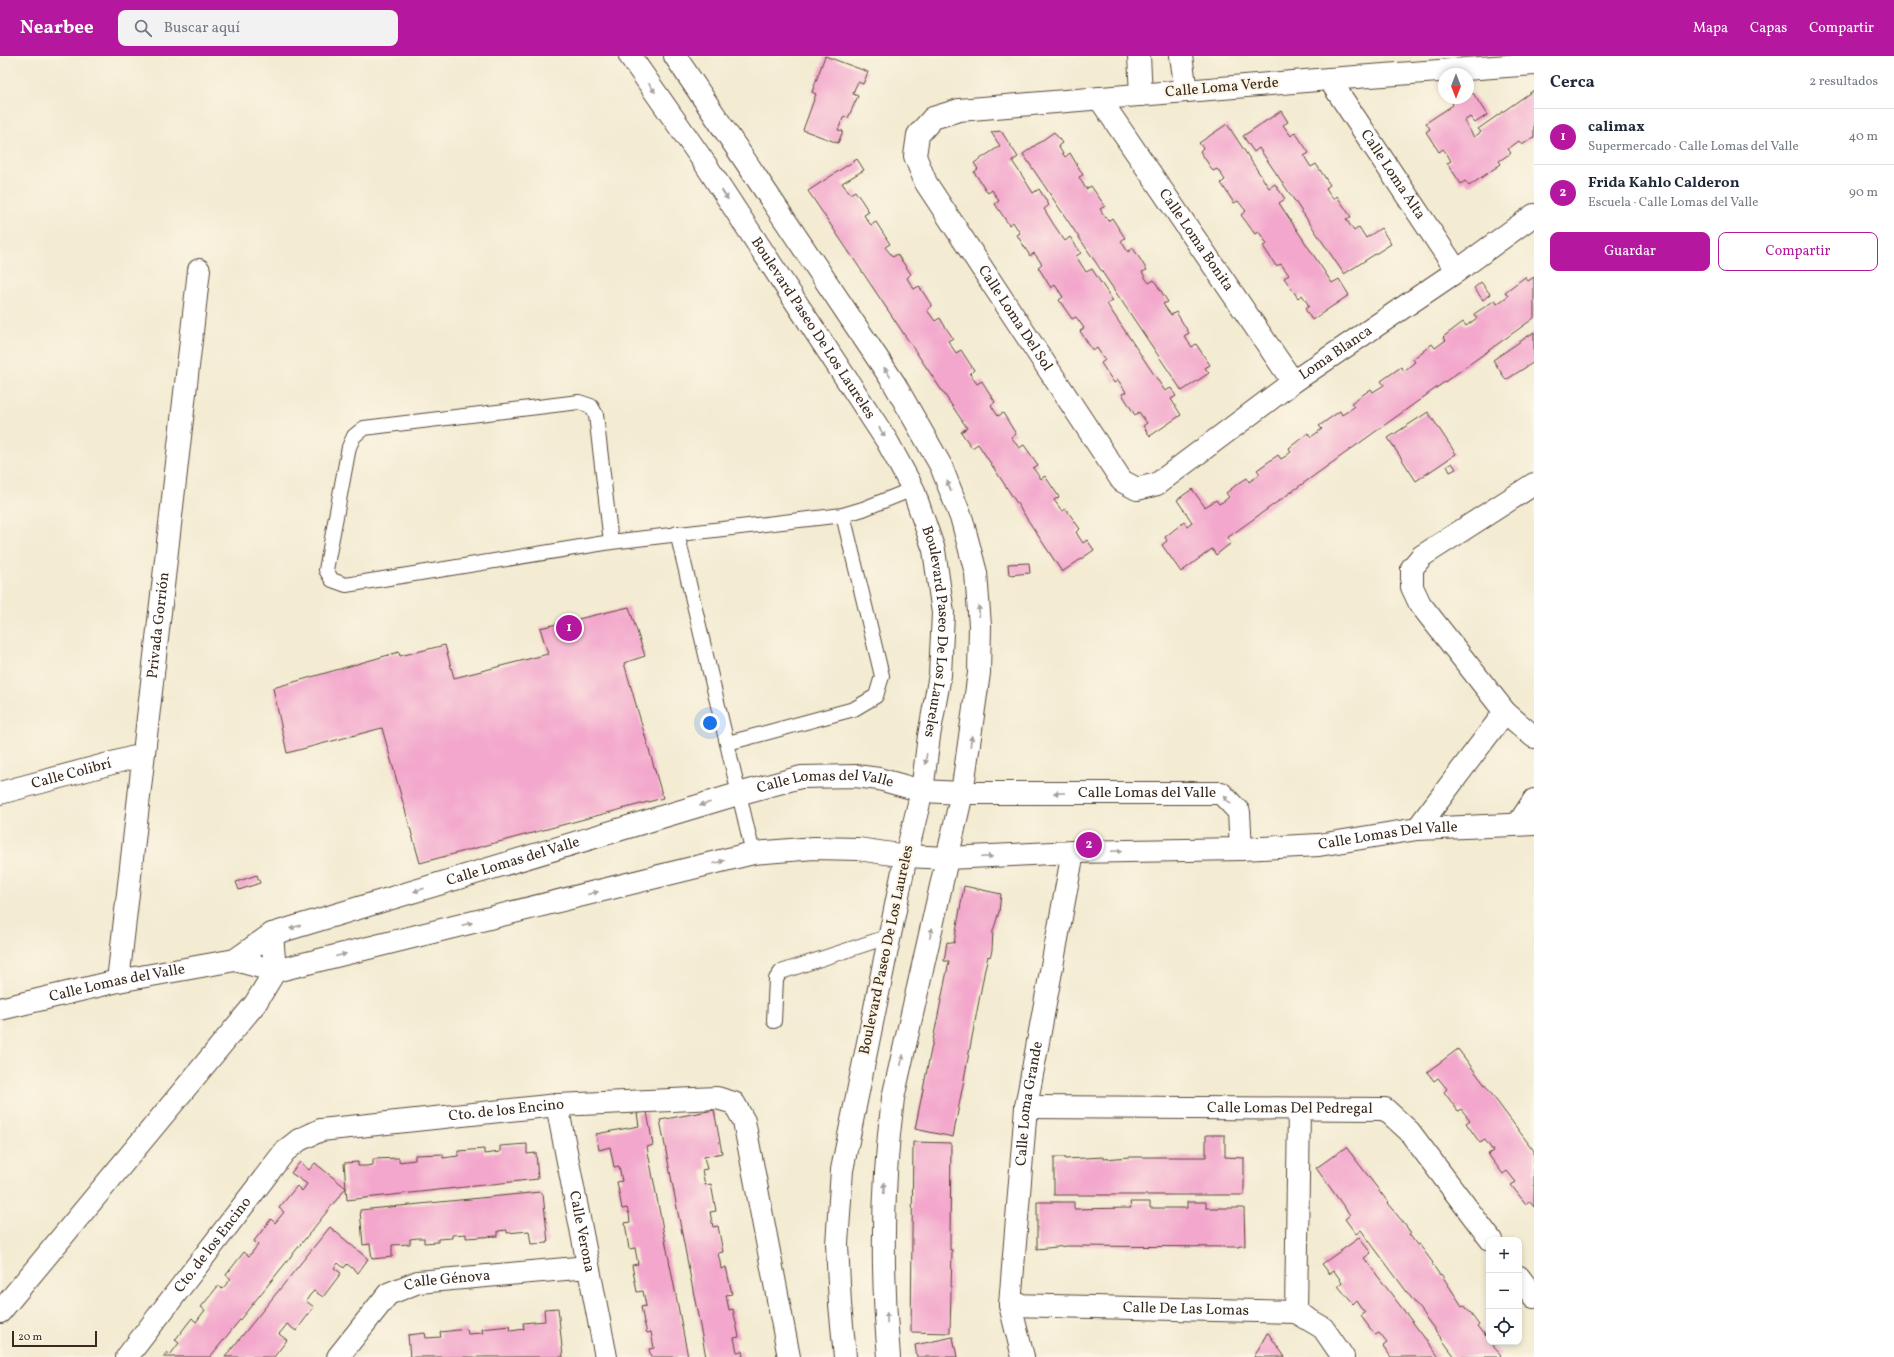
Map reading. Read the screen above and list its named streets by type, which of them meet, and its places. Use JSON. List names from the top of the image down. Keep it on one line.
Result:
{"streets":{"street":["Calle Loma Verde","Calle Loma Alta","Calle Loma Bonita","Calle Loma Del Sol","Boulevard Paseo De Los Laureles","Loma Blanca","Privada Gorrión","Calle Colibrí","Calle Lomas del Valle","Calle Lomas Del Valle","Calle Loma Grande","Calle Lomas Del Pedregal","Cto. de los Encino","Calle Verona","Calle Génova","Calle De Las Lomas"]},"crossings":[["Calle Loma Verde","Calle Loma Alta"],["Calle Loma Verde","Calle Loma Bonita"],["Calle Loma Verde","Calle Loma Del Sol"],["Calle Loma Alta","Loma Blanca"],["Calle Loma Bonita","Loma Blanca"],["Calle Loma Del Sol","Loma Blanca"],["Boulevard Paseo De Los Laureles","Calle Lomas del Valle"],["Privada Gorrión","Calle Colibrí"],["Privada Gorrión","Calle Lomas del Valle"],["Calle Lomas del Valle","Calle Lomas Del Valle"],["Calle Lomas del Valle","Calle Loma Grande"],["Calle Loma Grande","Calle Lomas Del Pedregal"],["Calle Loma Grande","Calle De Las Lomas"],["Cto. de los Encino","Calle Verona"],["Calle Verona","Calle Génova"]],"scale_bar":"20 m","north":"bottom","page":{"header":"Nearbee","search":"Buscar aquí","nav":["Mapa","Capas","Compartir"],"heading":["Cerca","2 resultados"],"list":[{"mark":"1","name":"calimax","note":"Supermercado · Calle Lomas del Valle","value":"40 m"},{"mark":"2","name":"Frida Kahlo Calderon","note":"Escuela · Calle Lomas del Valle","value":"90 m"}],"buttons":["Guardar","Compartir"],"pins":["1","2"],"map_buttons":["+","−"],"scale":"20 m"}}
